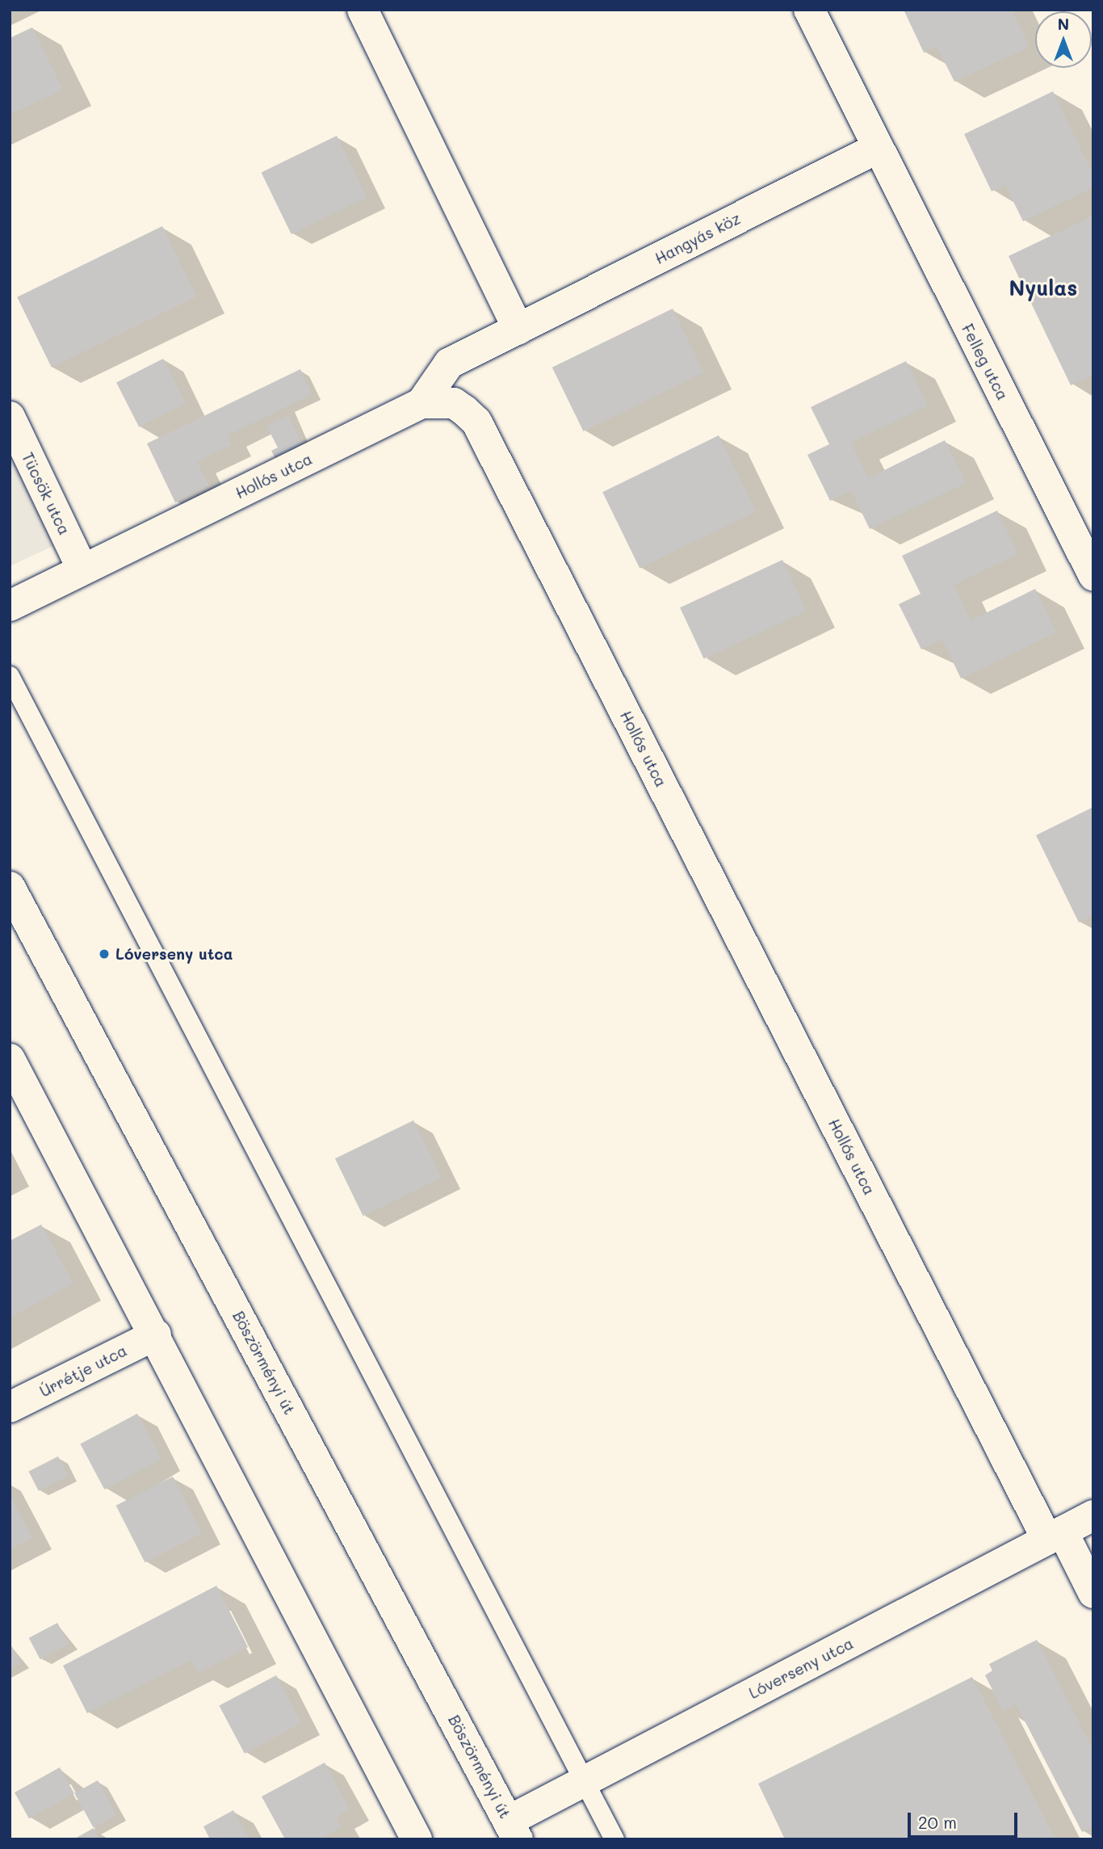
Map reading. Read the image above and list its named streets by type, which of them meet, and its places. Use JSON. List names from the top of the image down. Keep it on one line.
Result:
{"streets":{"street":["Hangyás köz","Felleg utca","Hollós utca","Tücsök utca","Böszörményi út","Úrrétje utca","Lóverseny utca"]},"crossings":[["Hangyás köz","Felleg utca"],["Hangyás köz","Hollós utca"],["Hollós utca","Tücsök utca"],["Hollós utca","Lóverseny utca"],["Böszörményi út","Lóverseny utca"]],"districts":["Nyulas"],"places":["Lóverseny utca"],"scale_bar":"20 m","north":"top"}
